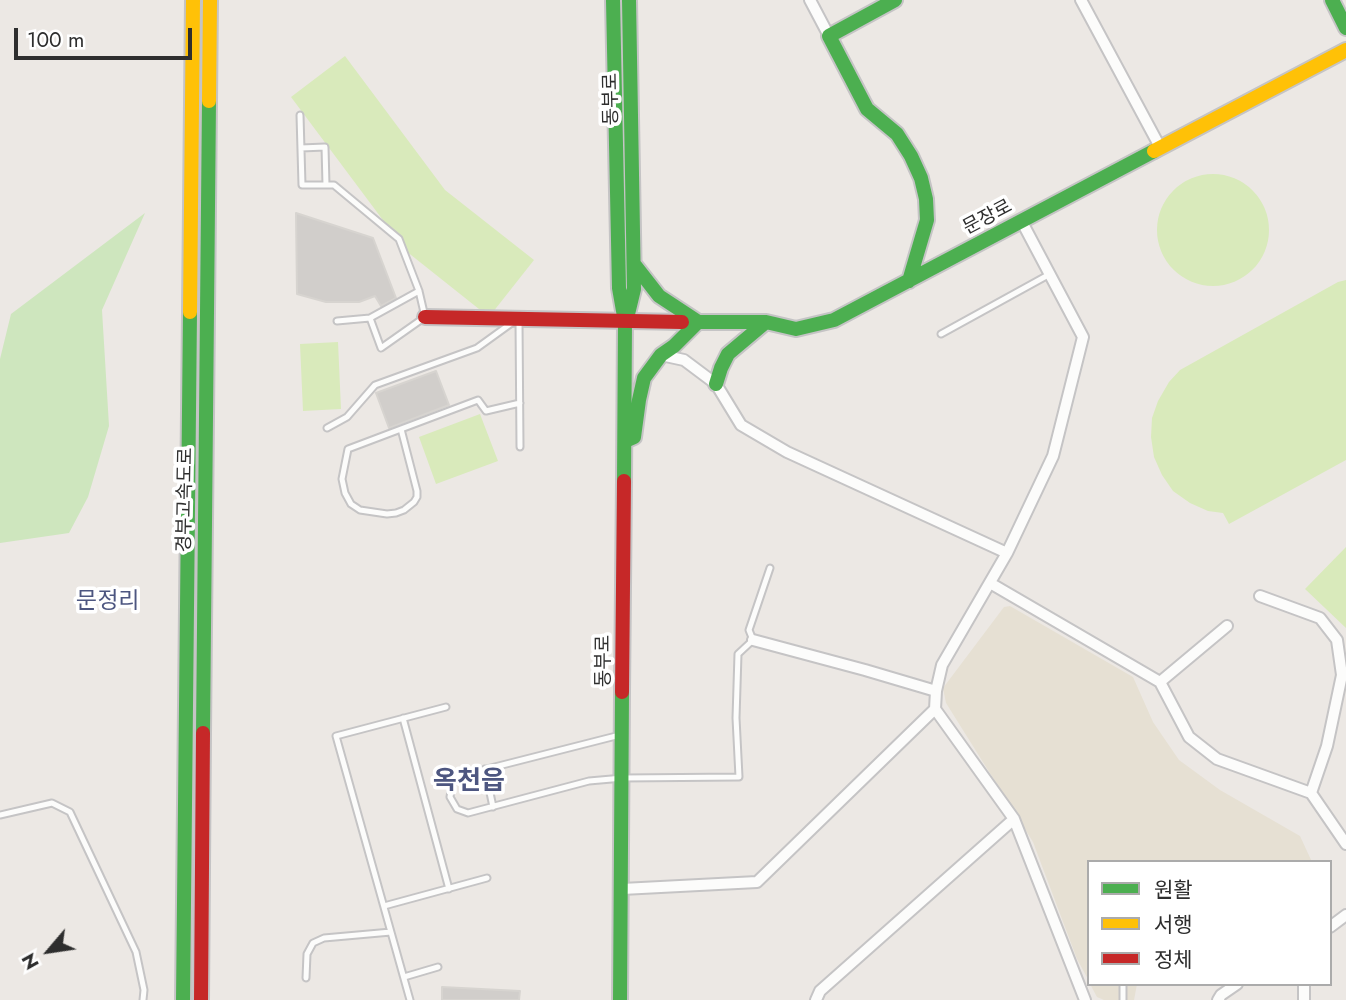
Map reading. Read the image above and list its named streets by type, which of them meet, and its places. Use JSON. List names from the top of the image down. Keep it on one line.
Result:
{"streets":{"main road":["동부로","문장로","경부고속도로"]},"crossings":[["동부로","문장로"]],"districts":["문정리","옥천읍"],"legend":["원활","서행","정체"],"scale_bar":"100 m","north":"bottom left"}
